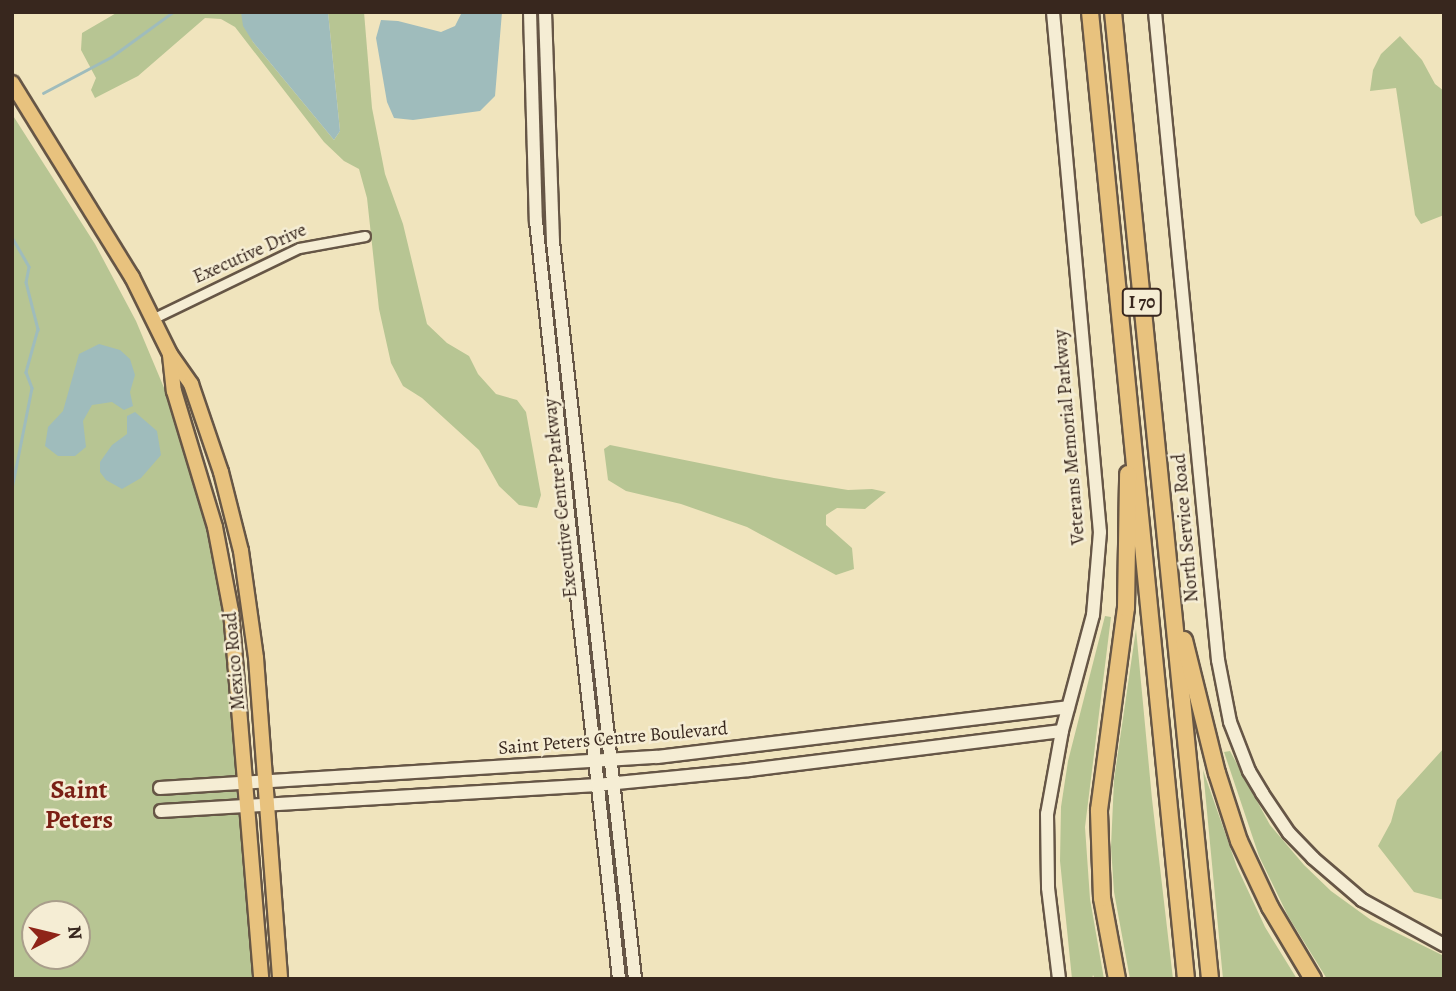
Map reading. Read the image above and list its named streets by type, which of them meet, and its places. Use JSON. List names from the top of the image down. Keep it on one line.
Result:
{"streets":{"highway":["I 70"],"main road":["Mexico Road"],"street":["Executive Drive","Veterans Memorial Parkway","Executive Centre Parkway","North Service Road","Saint Peters Centre Boulevard"]},"crossings":[["Executive Drive","Mexico Road"],["Veterans Memorial Parkway","Saint Peters Centre Boulevard"],["Executive Centre Parkway","Saint Peters Centre Boulevard"],["Mexico Road","Saint Peters Centre Boulevard"]],"districts":["Saint Peters"],"north":"right"}
